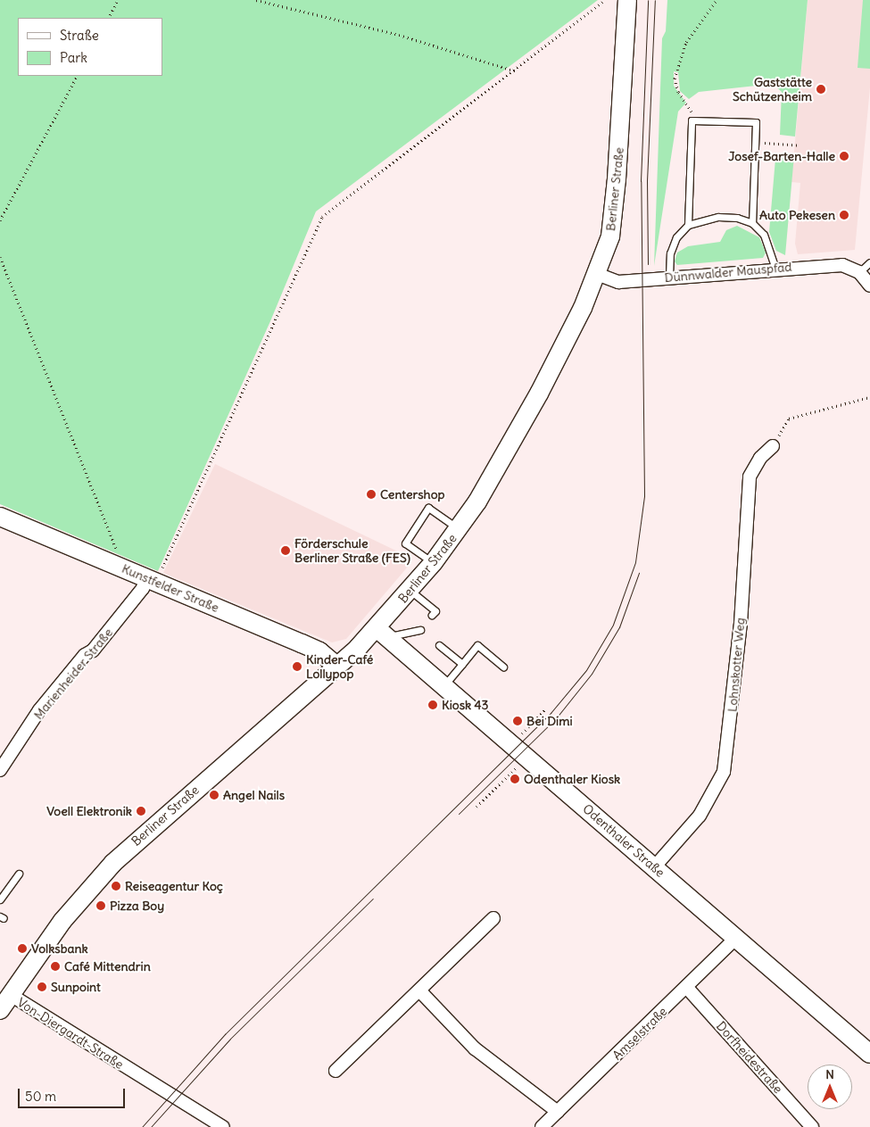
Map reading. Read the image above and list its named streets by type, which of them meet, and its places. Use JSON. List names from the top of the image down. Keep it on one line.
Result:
{"streets":{"main road":["Berliner Straße","Kunstfelder Straße","Odenthaler Straße"],"street":["Dünnwalder Mauspfad","Lohnskotter Weg","Marienheider Straße","Von-Diergardt-Straße","Amselstraße","Dorfheidestraße"]},"crossings":[["Berliner Straße","Dünnwalder Mauspfad"],["Berliner Straße","Kunstfelder Straße"],["Berliner Straße","Odenthaler Straße"],["Berliner Straße","Von-Diergardt-Straße"],["Kunstfelder Straße","Marienheider Straße"],["Lohnskotter Weg","Odenthaler Straße"],["Odenthaler Straße","Amselstraße"],["Amselstraße","Dorfheidestraße"]],"places":["Gaststätte Schützenheim","Josef-Barten-Halle","Auto Pekesen","Centershop","Förderschule Berliner Straße (FES)","Kinder-Café Lollypop","Kiosk 43","Bei Dimi","Odenthaler Kiosk","Angel Nails","Voell Elektronik","Reiseagentur Koç","Pizza Boy","Volksbank","Café Mittendrin","Sunpoint"],"legend":["Straße","Park"],"scale_bar":"50 m","north":"top"}
